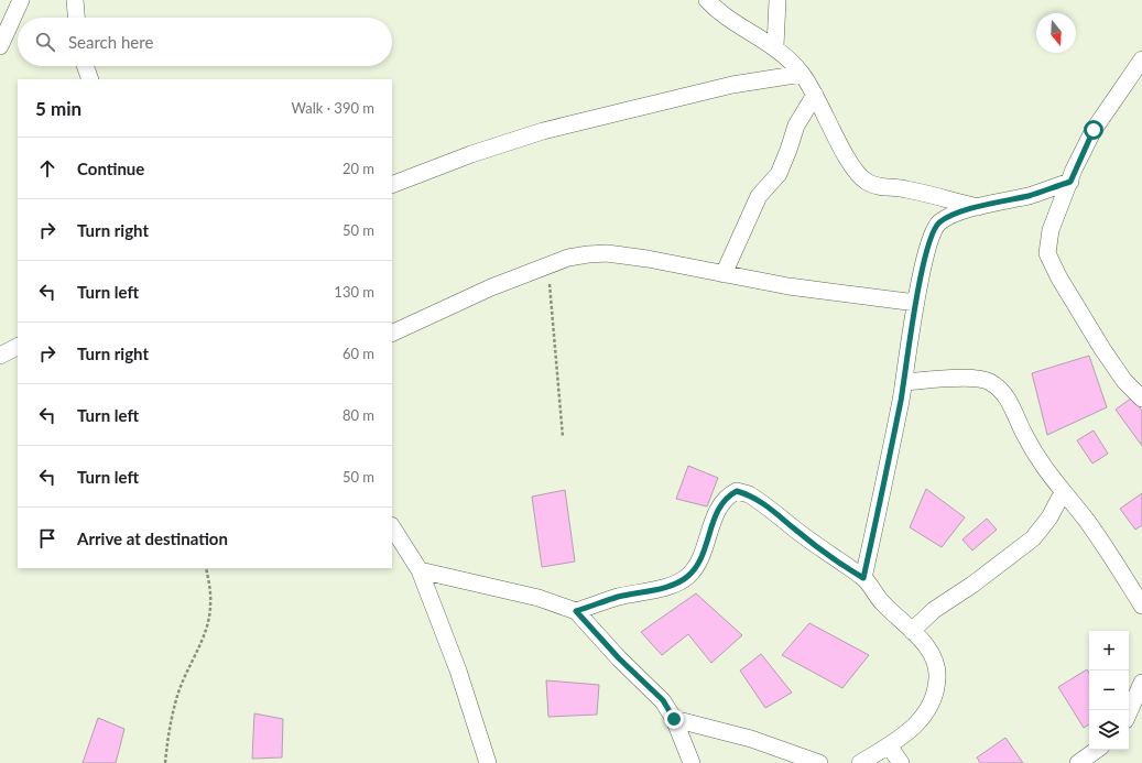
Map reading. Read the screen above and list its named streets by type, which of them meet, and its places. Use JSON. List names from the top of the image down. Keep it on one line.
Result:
{"north":"bottom","page":{"search":"Search here","heading":["5 min","Walk · 390 m"],"list":[["Continue","20 m"],["Turn right","50 m"],["Turn left","130 m"],["Turn right","60 m"],["Turn left","80 m"],["Turn left","50 m"],"Arrive at destination"],"map_buttons":["+","−"]}}
